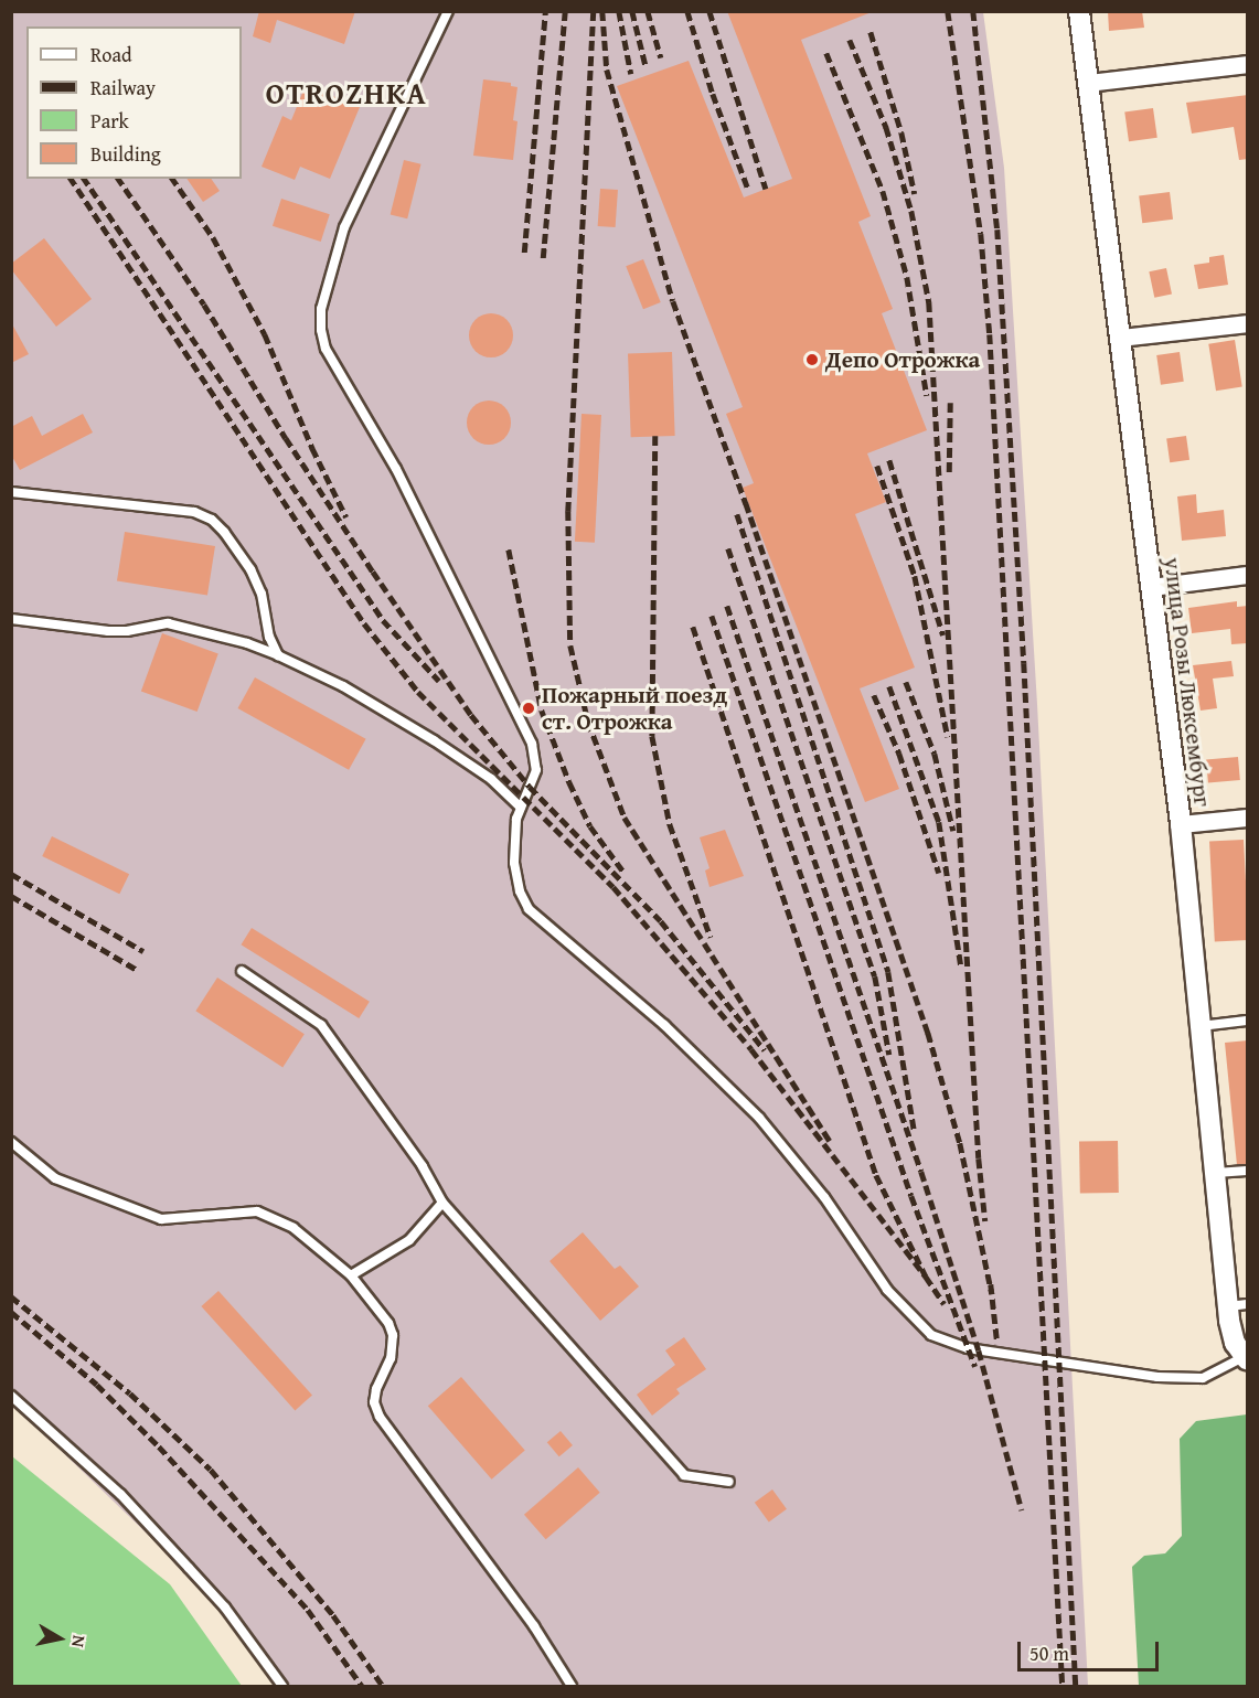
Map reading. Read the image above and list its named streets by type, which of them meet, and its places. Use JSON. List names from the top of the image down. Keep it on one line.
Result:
{"streets":{"street":["улица Розы Люксембург"]},"districts":["OTROZHKA"],"places":["Депо Отрожка","Пожарный поезд ст. Отрожка"],"legend":["Road","Railway","Park","Building"],"scale_bar":"50 m","north":"right"}
